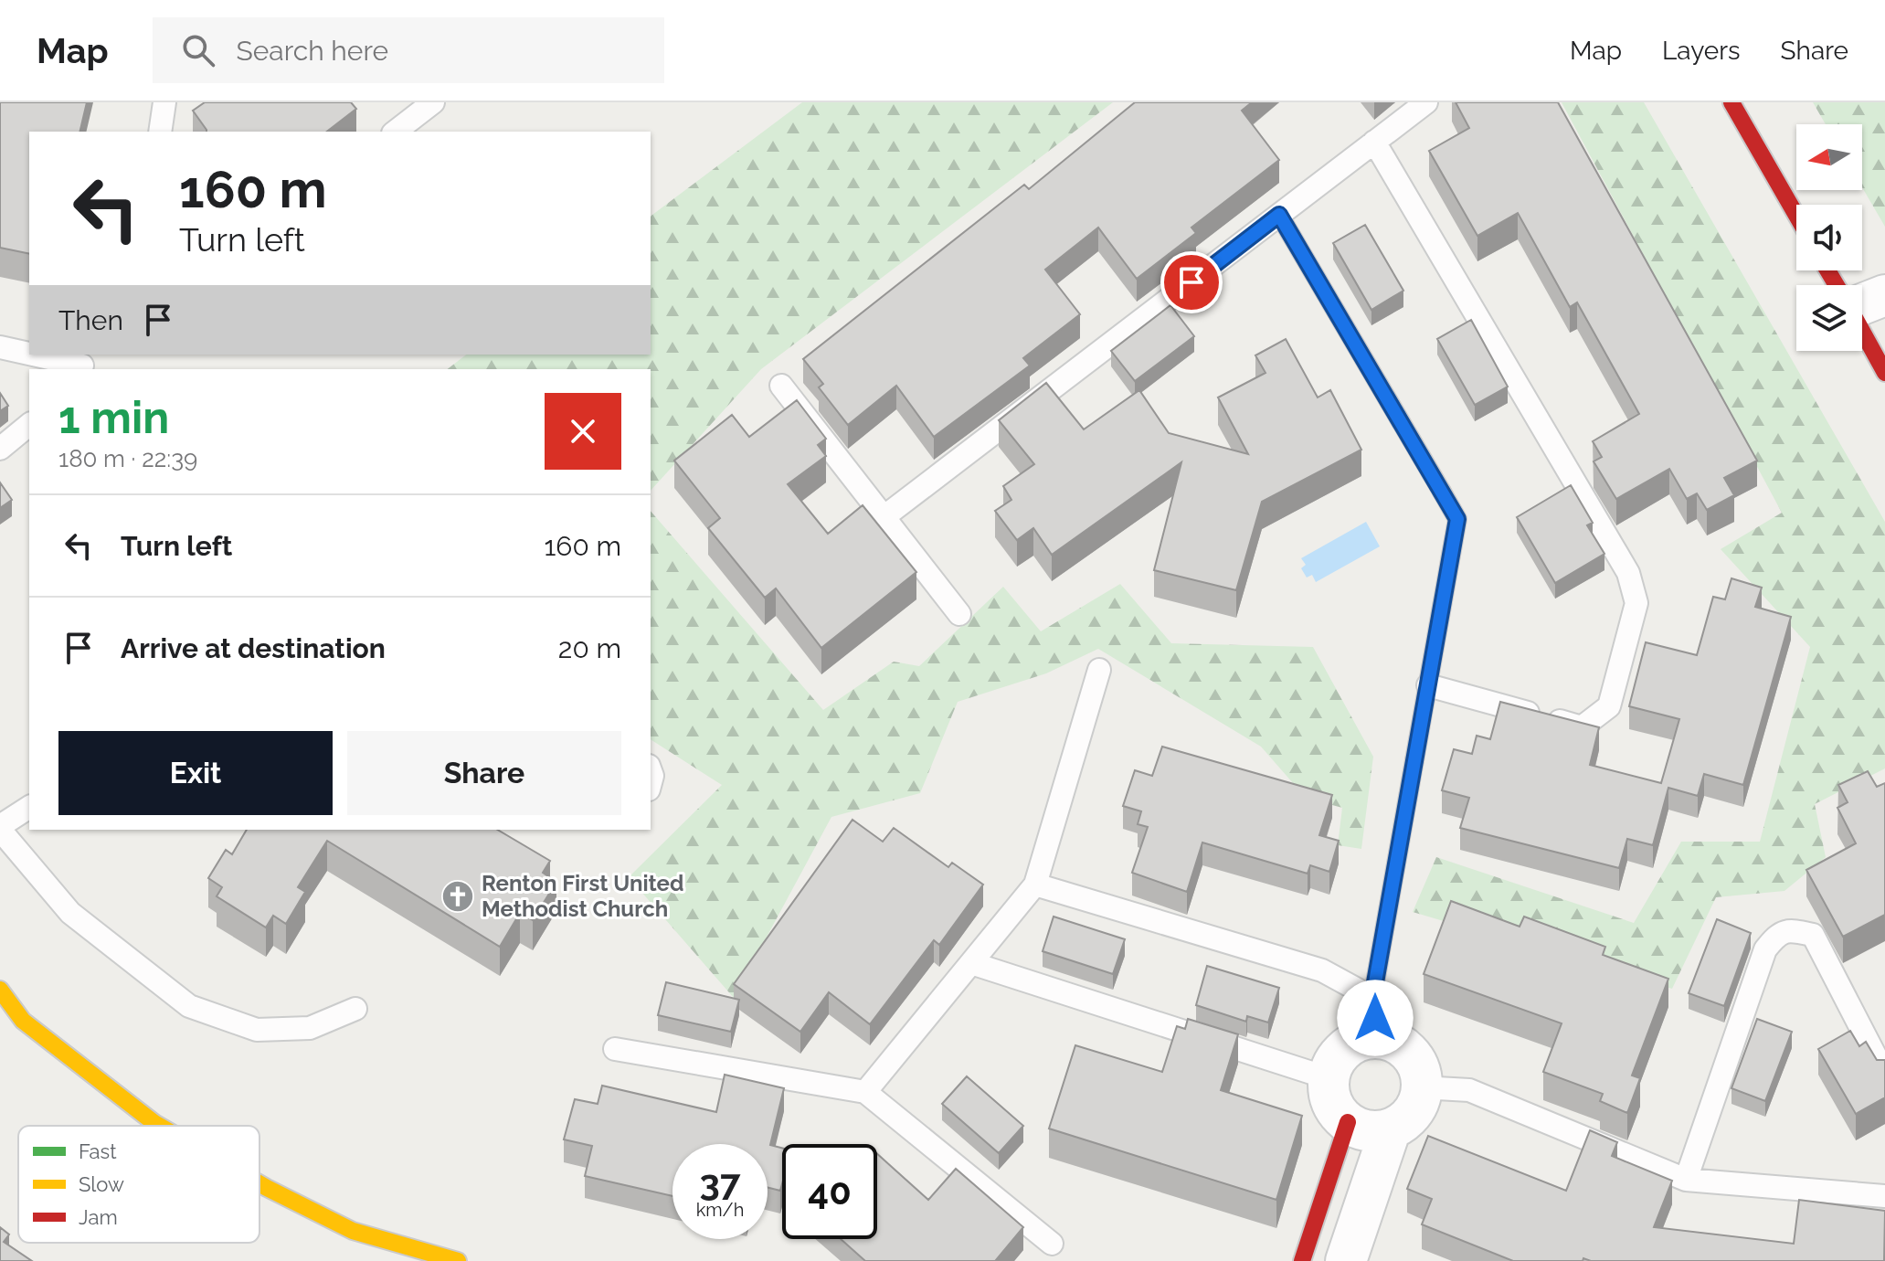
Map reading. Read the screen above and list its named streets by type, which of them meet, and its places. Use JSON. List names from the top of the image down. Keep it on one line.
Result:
{"places":{"church":["Renton First United Methodist Church"]},"legend":["Fast","Slow","Jam"],"north":"left","page":{"header":"Map","search":"Search here","nav":["Map","Layers","Share"],"turn":["160 m","Turn left"],"then":"Then","heading":["1 min","180 m · 22:39"],"list":[{"name":"Turn left","value":"160 m"},{"name":"Arrive at destination","value":"20 m"}],"buttons":["Exit","Share"],"speed":"37 km/h","limit":"40"}}
